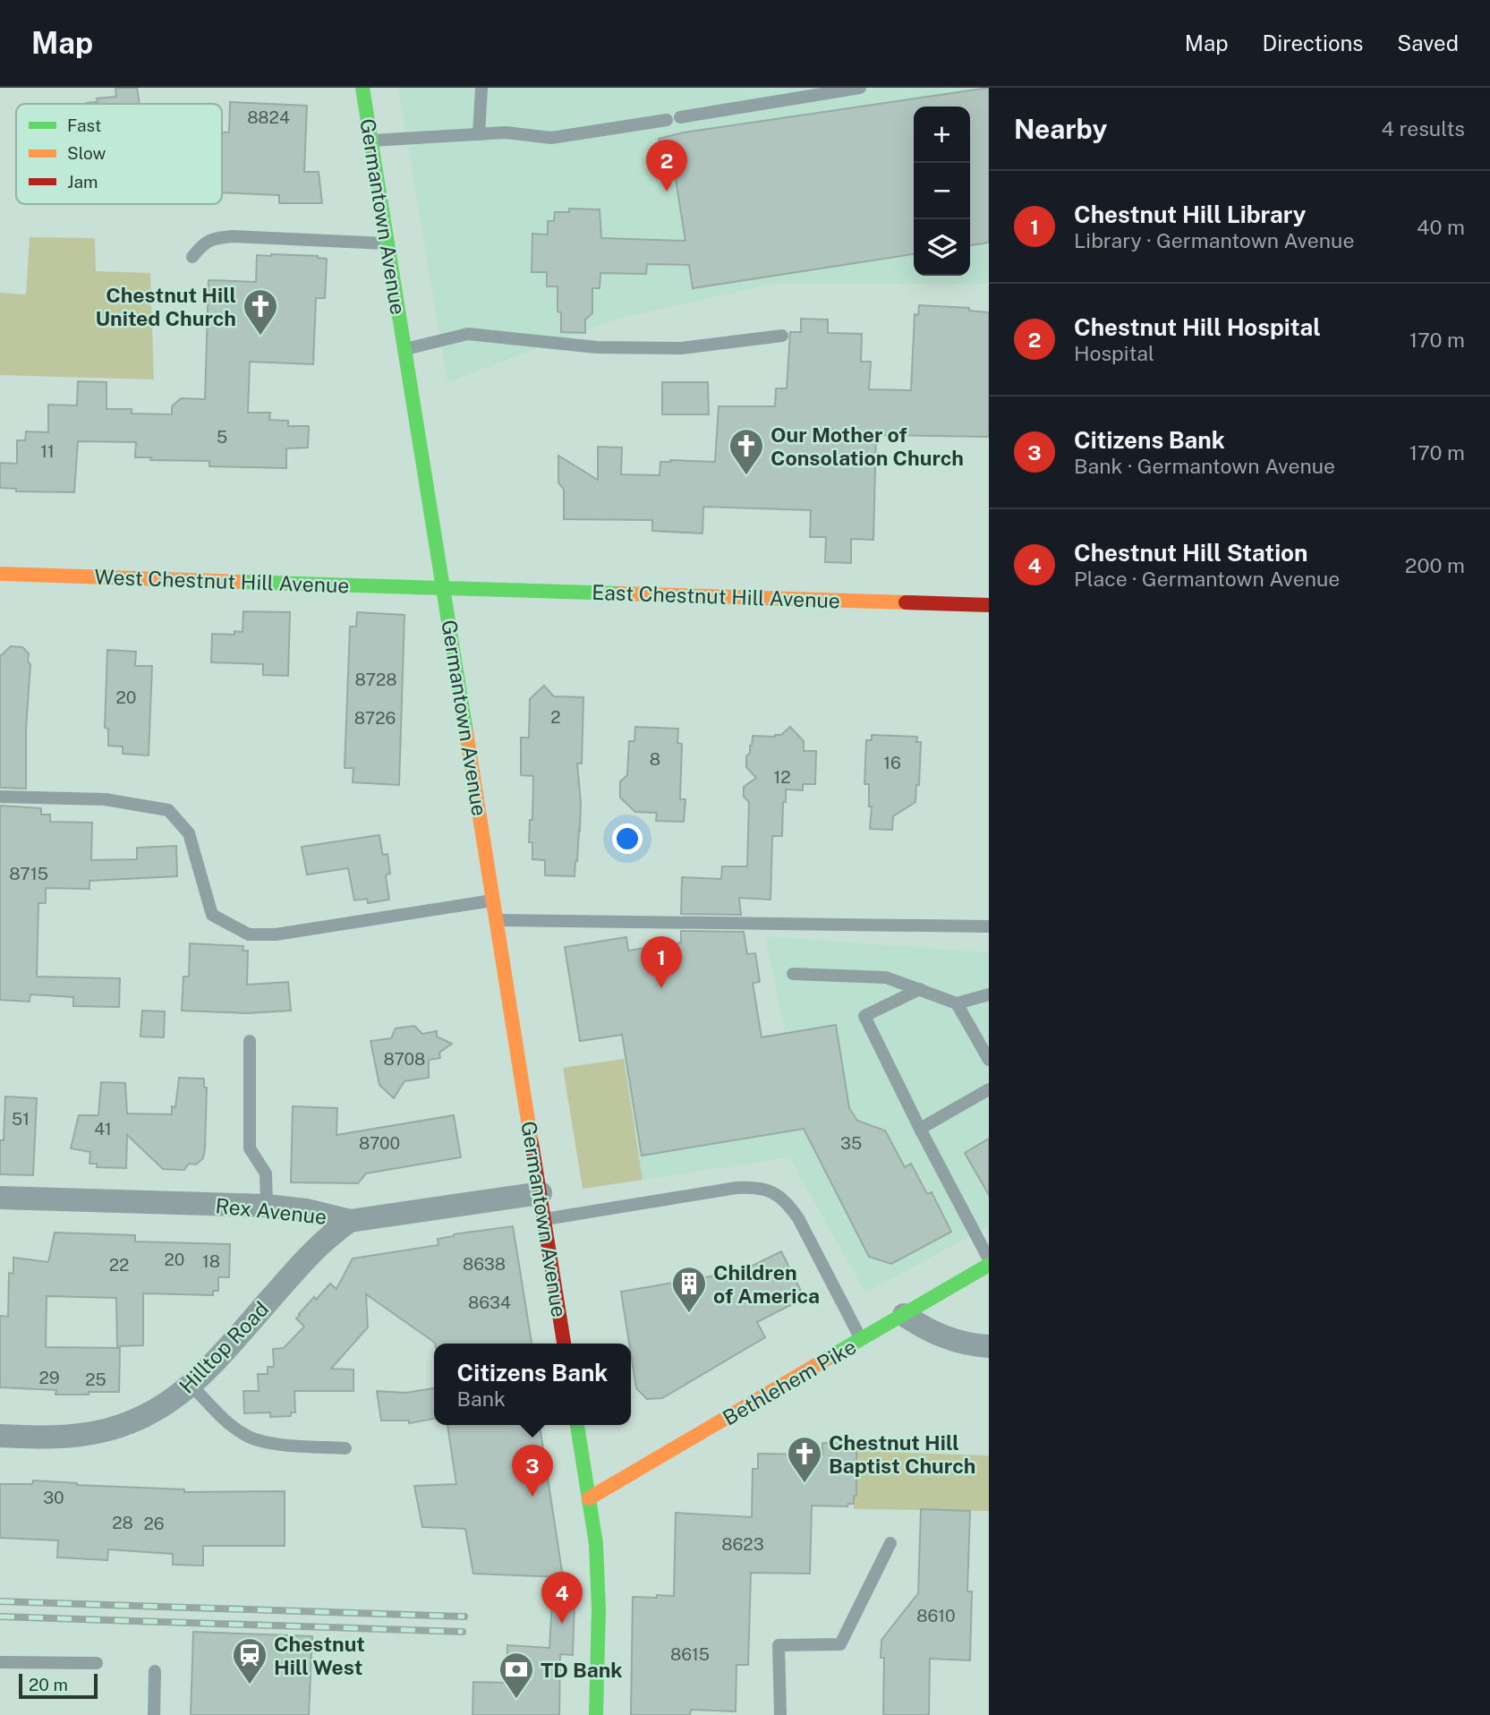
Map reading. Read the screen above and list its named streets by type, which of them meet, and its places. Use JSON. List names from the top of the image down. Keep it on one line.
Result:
{"streets":{"main road":["Germantown Avenue","West Chestnut Hill Avenue","East Chestnut Hill Avenue","Bethlehem Pike"],"street":["Rex Avenue","Hilltop Road"]},"crossings":[["Germantown Avenue","West Chestnut Hill Avenue"],["Germantown Avenue","East Chestnut Hill Avenue"],["Germantown Avenue","Rex Avenue"],["West Chestnut Hill Avenue","East Chestnut Hill Avenue"],["Rex Avenue","Hilltop Road"]],"places":{"church":["Chestnut Hill United Church","Our Mother of Consolation Church","Chestnut Hill Baptist Church"],"building":["Children of America"],"station":["Chestnut Hill West"],"bank":["TD Bank"]},"house_numbers":["8824","5","11","8728","20","2","8726","8","16","12","8715","8708","51","41","8700","35","20","18","8638","22","8634","29","25","30","28","26","8623","8610","8615"],"legend":["Fast","Slow","Jam"],"scale_bar":"20 m","page":{"header":"Map","nav":["Map","Directions","Saved"],"heading":["Nearby","4 results"],"map_buttons":["+","−"],"pins":["2","1","3","4"],"list":[{"mark":"1","name":"Chestnut Hill Library","note":"Library · Germantown Avenue","value":"40 m"},{"mark":"2","name":"Chestnut Hill Hospital","note":"Hospital","value":"170 m"},{"mark":"3","name":"Citizens Bank","note":"Bank · Germantown Avenue","value":"170 m"},{"mark":"4","name":"Chestnut Hill Station","note":"Place · Germantown Avenue","value":"200 m"}],"popup":["Citizens Bank","Bank"],"scale":"20 m"}}
